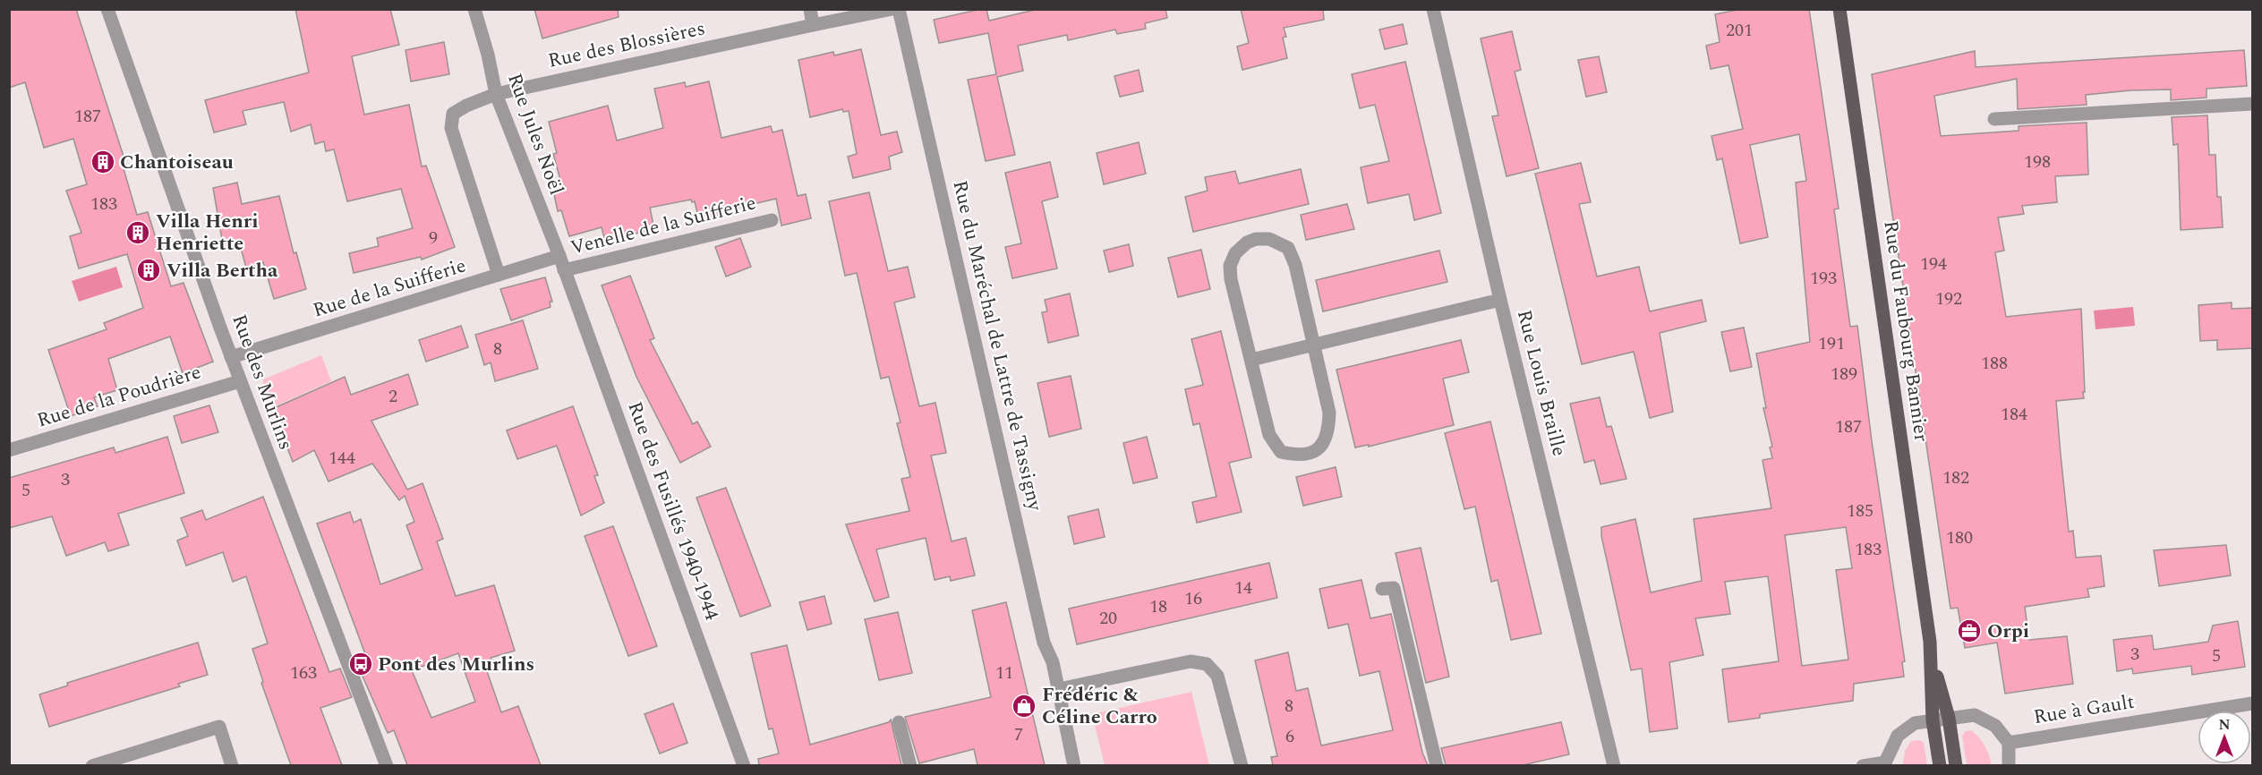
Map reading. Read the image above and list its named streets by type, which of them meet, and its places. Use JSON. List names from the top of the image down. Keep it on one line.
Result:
{"streets":{"main road":["Rue du Faubourg Bannier"],"street":["Rue des Blossières","Rue Jules Noël","Venelle de la Suifferie","Rue de la Suifferie","Rue du Maréchal de Lattre de Tassigny","Rue des Murlins","Rue Louis Braille","Rue de la Poudrière","Rue des Fusillés 1940-1944","Rue à Gault"]},"crossings":[["Rue des Blossières","Rue Jules Noël"],["Rue des Blossières","Rue de la Suifferie"],["Rue Jules Noël","Venelle de la Suifferie"],["Rue Jules Noël","Rue de la Suifferie"],["Rue Jules Noël","Rue des Fusillés 1940-1944"],["Venelle de la Suifferie","Rue des Fusillés 1940-1944"],["Rue de la Suifferie","Rue des Murlins"],["Rue des Murlins","Rue de la Poudrière"]],"places":{"building":["Chantoiseau","Villa Henri Henriette","Villa Bertha"],"office":["Orpi"],"bus stop":["Pont des Murlins"],"shop":["Frédéric & Céline Carro"]},"house_numbers":["201","187","198","183","9","194","193","192","191","8","188","189","2","184","187","144","182","3","5","185","180","183","14","16","18","20","3","5","163","11","8","7","6"],"north":"top"}
